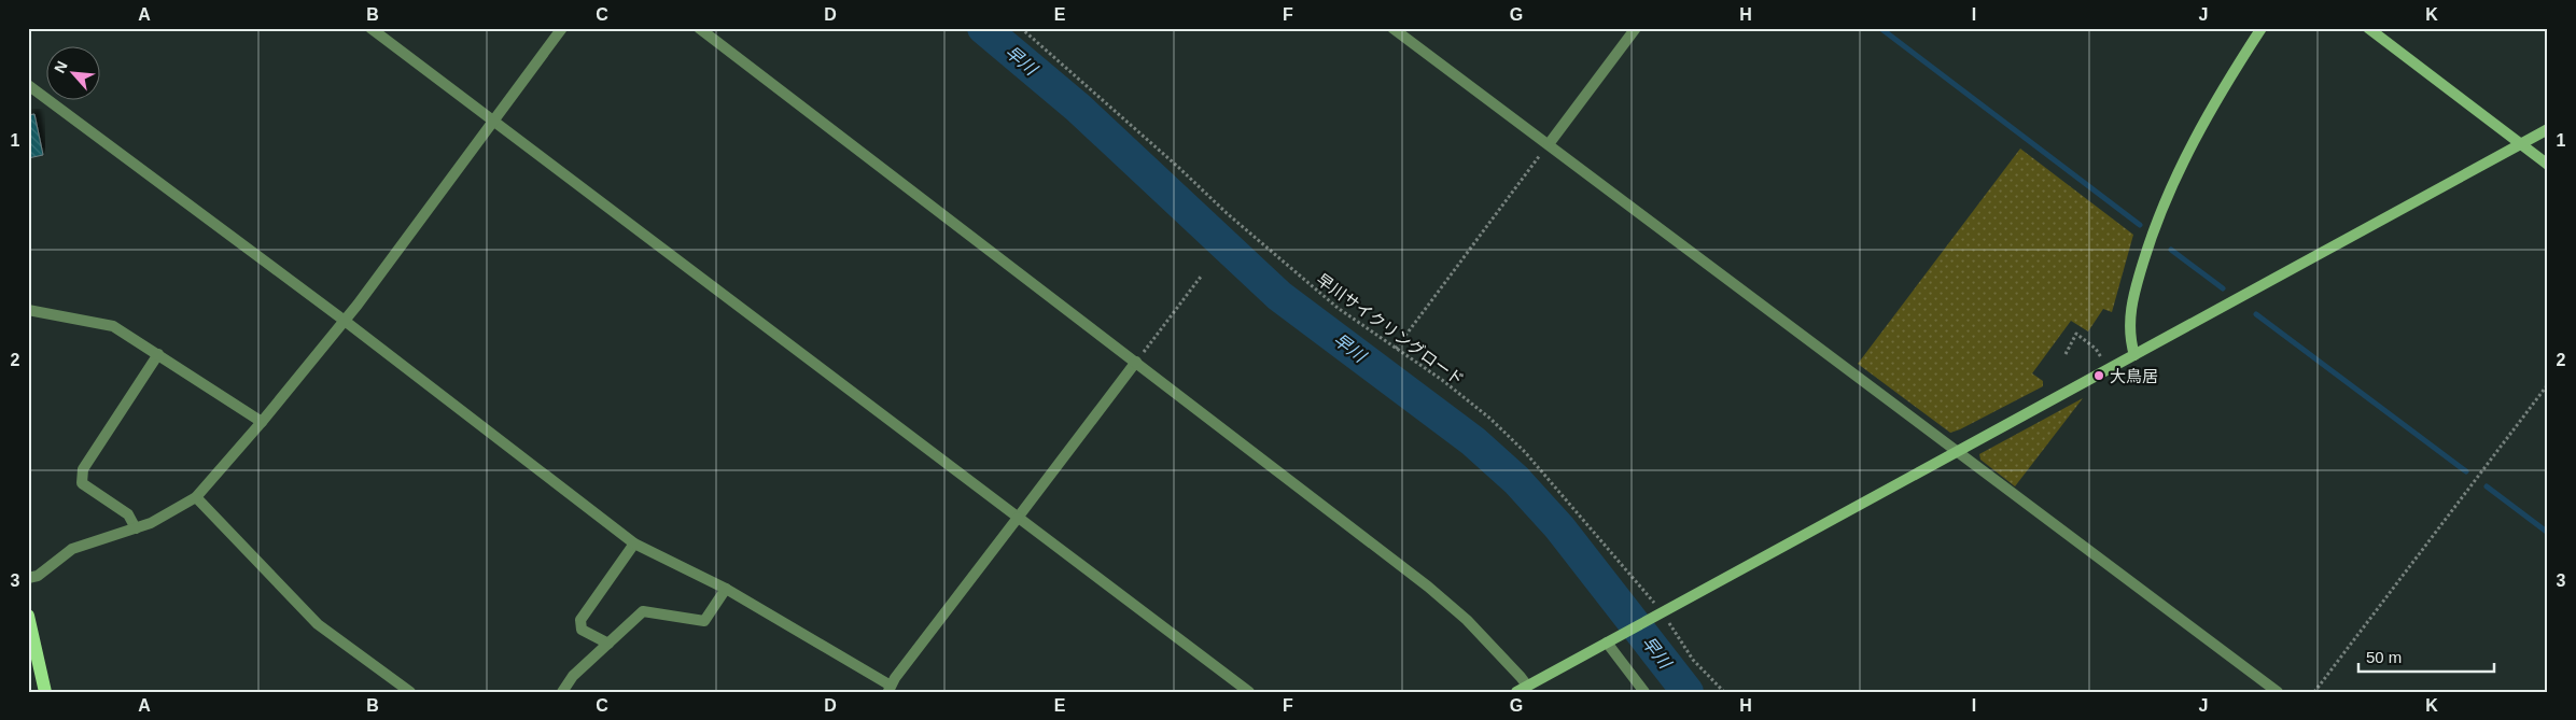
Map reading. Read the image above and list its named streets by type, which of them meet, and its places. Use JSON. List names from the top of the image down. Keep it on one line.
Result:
{"streets":{"path":["早川サイクリングロード"]},"water":["早川"],"places":["大鳥居"],"scale_bar":"50 m","north":"top left","grid":{"columns":["A","B","C","D","E","F","G","H","I","J","K"],"rows":["1","2","3"]}}
